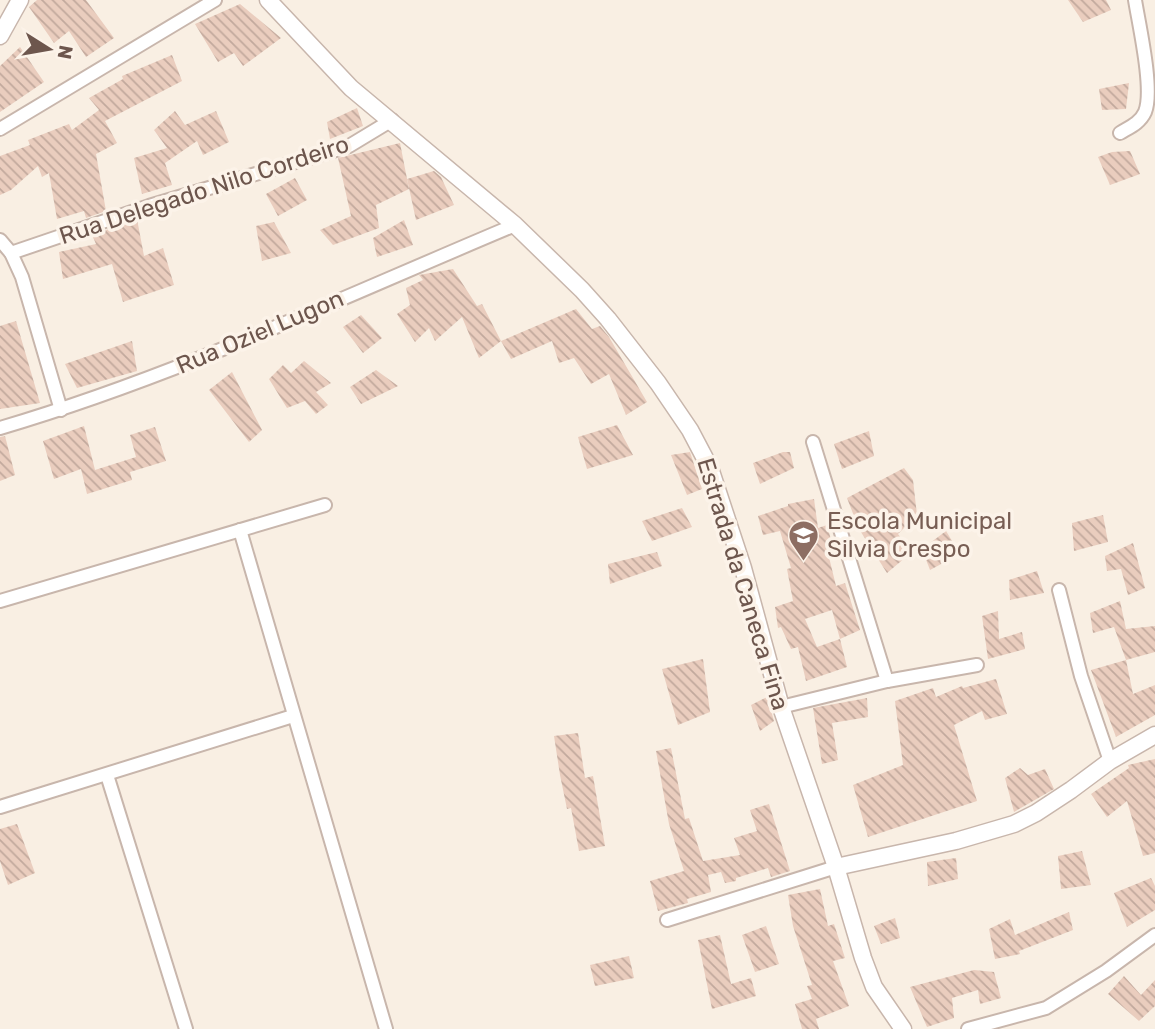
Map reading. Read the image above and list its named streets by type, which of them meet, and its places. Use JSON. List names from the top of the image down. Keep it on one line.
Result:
{"streets":{"street":["Rua Delegado Nilo Cordeiro","Rua Oziel Lugon","Estrada da Caneca Fina"]},"crossings":[["Rua Delegado Nilo Cordeiro","Estrada da Caneca Fina"],["Rua Oziel Lugon","Estrada da Caneca Fina"]],"places":{"school or university":["Escola Municipal Silvia Crespo"]},"north":"right"}
